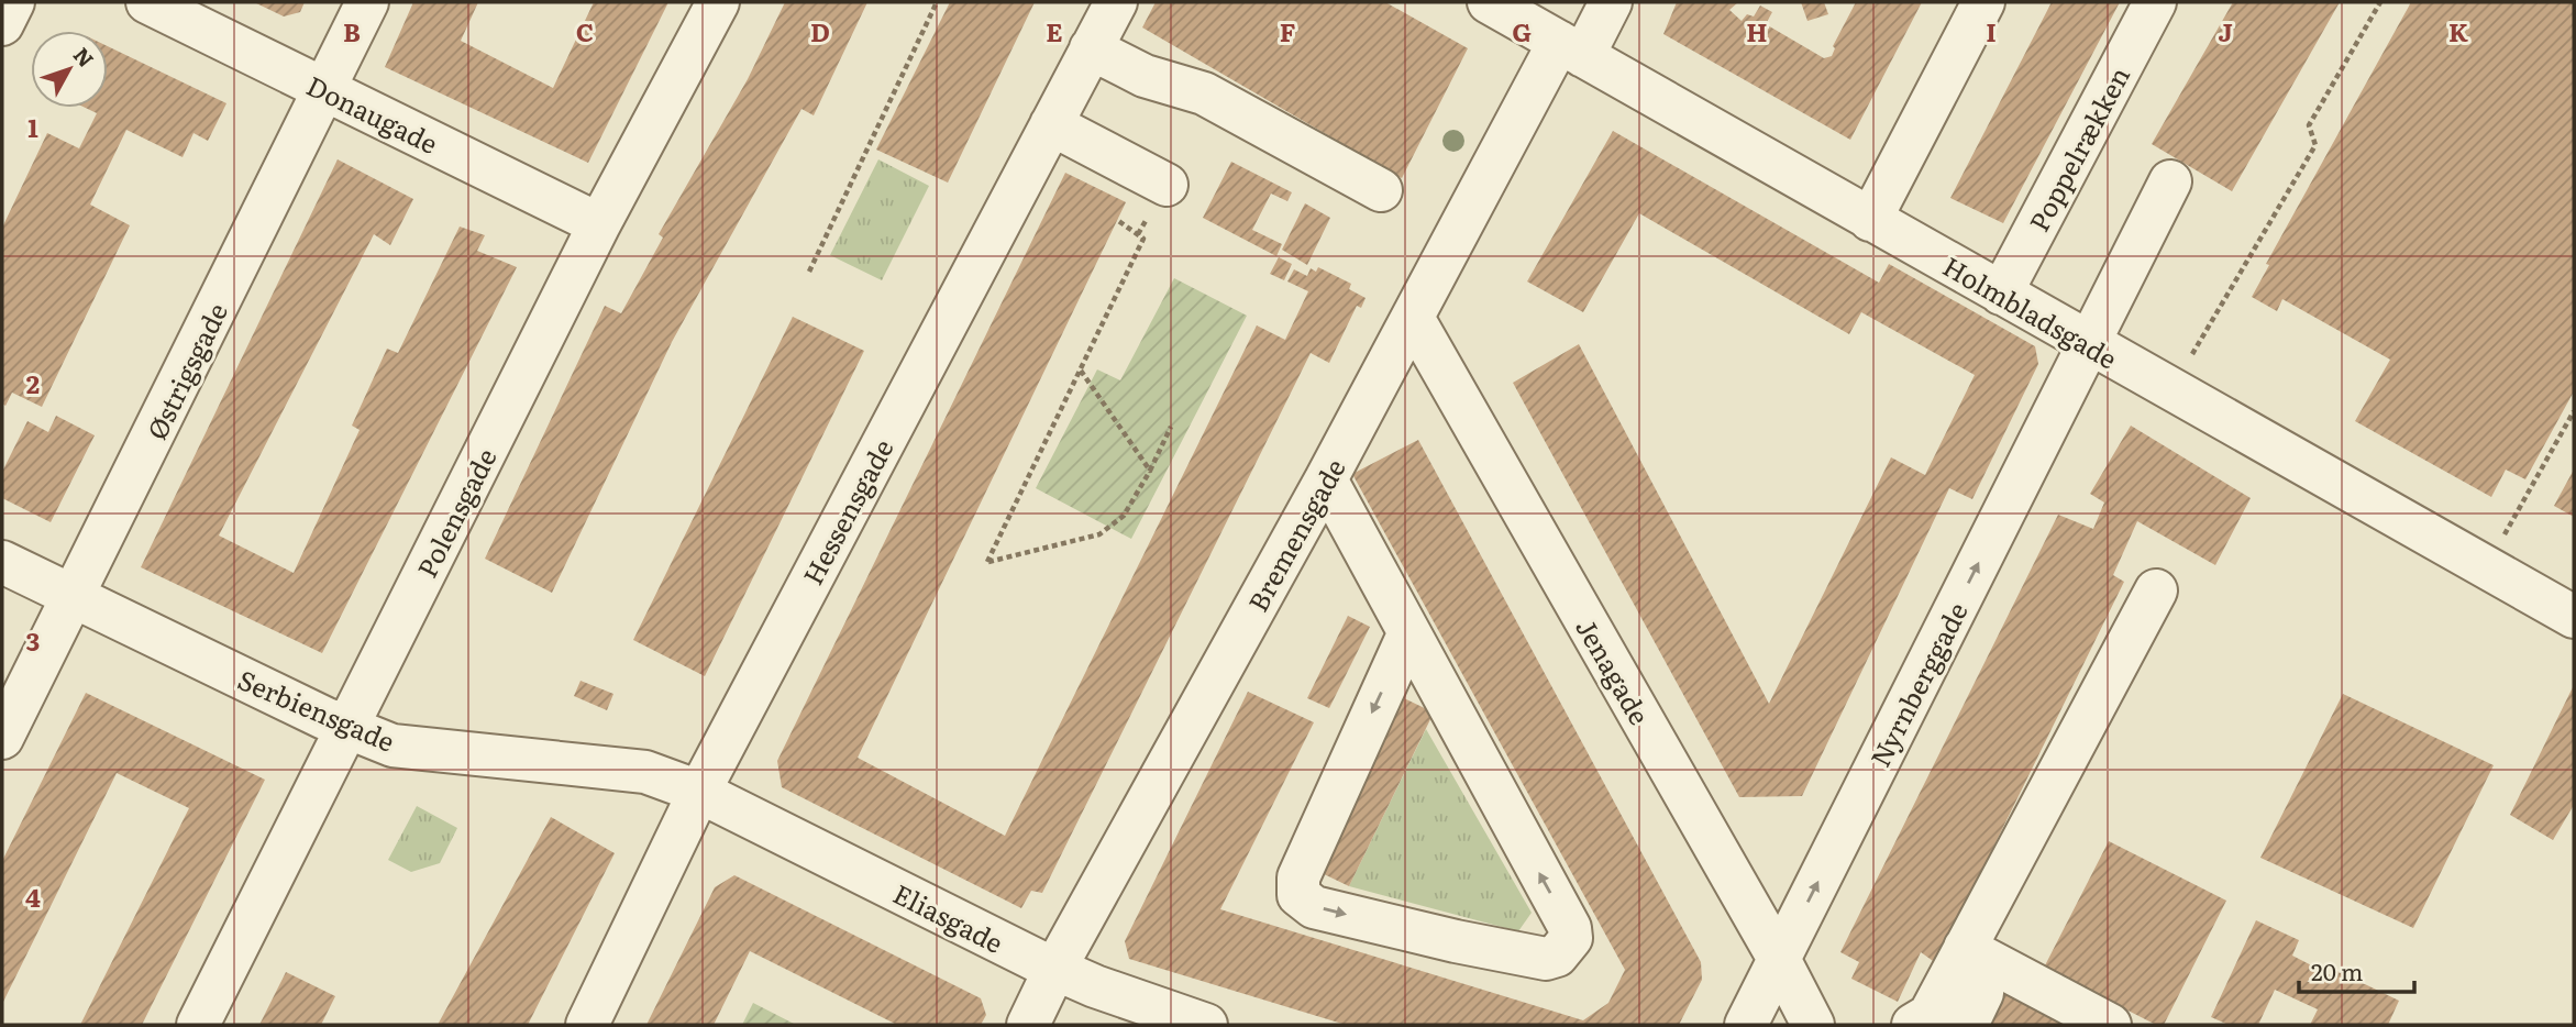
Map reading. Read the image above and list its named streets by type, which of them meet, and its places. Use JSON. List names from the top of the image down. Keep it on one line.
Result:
{"streets":{"street":["Donaugade","Poppelrækken","Holmbladsgade","Østrigsgade","Hessensgade","Polensgade","Bremensgade","Jenagade","Nyrnberggade","Serbiensgade","Eliasgade"]},"crossings":[["Donaugade","Østrigsgade"],["Donaugade","Polensgade"],["Poppelrækken","Holmbladsgade"],["Holmbladsgade","Bremensgade"],["Holmbladsgade","Nyrnberggade"],["Østrigsgade","Serbiensgade"],["Hessensgade","Serbiensgade"],["Hessensgade","Eliasgade"],["Polensgade","Serbiensgade"],["Bremensgade","Jenagade"],["Bremensgade","Eliasgade"],["Jenagade","Nyrnberggade"],["Serbiensgade","Eliasgade"]],"scale_bar":"20 m","north":"top right","grid":{"columns":["B","C","D","E","F","G","H","I","J","K"],"rows":["1","2","3","4"]}}
